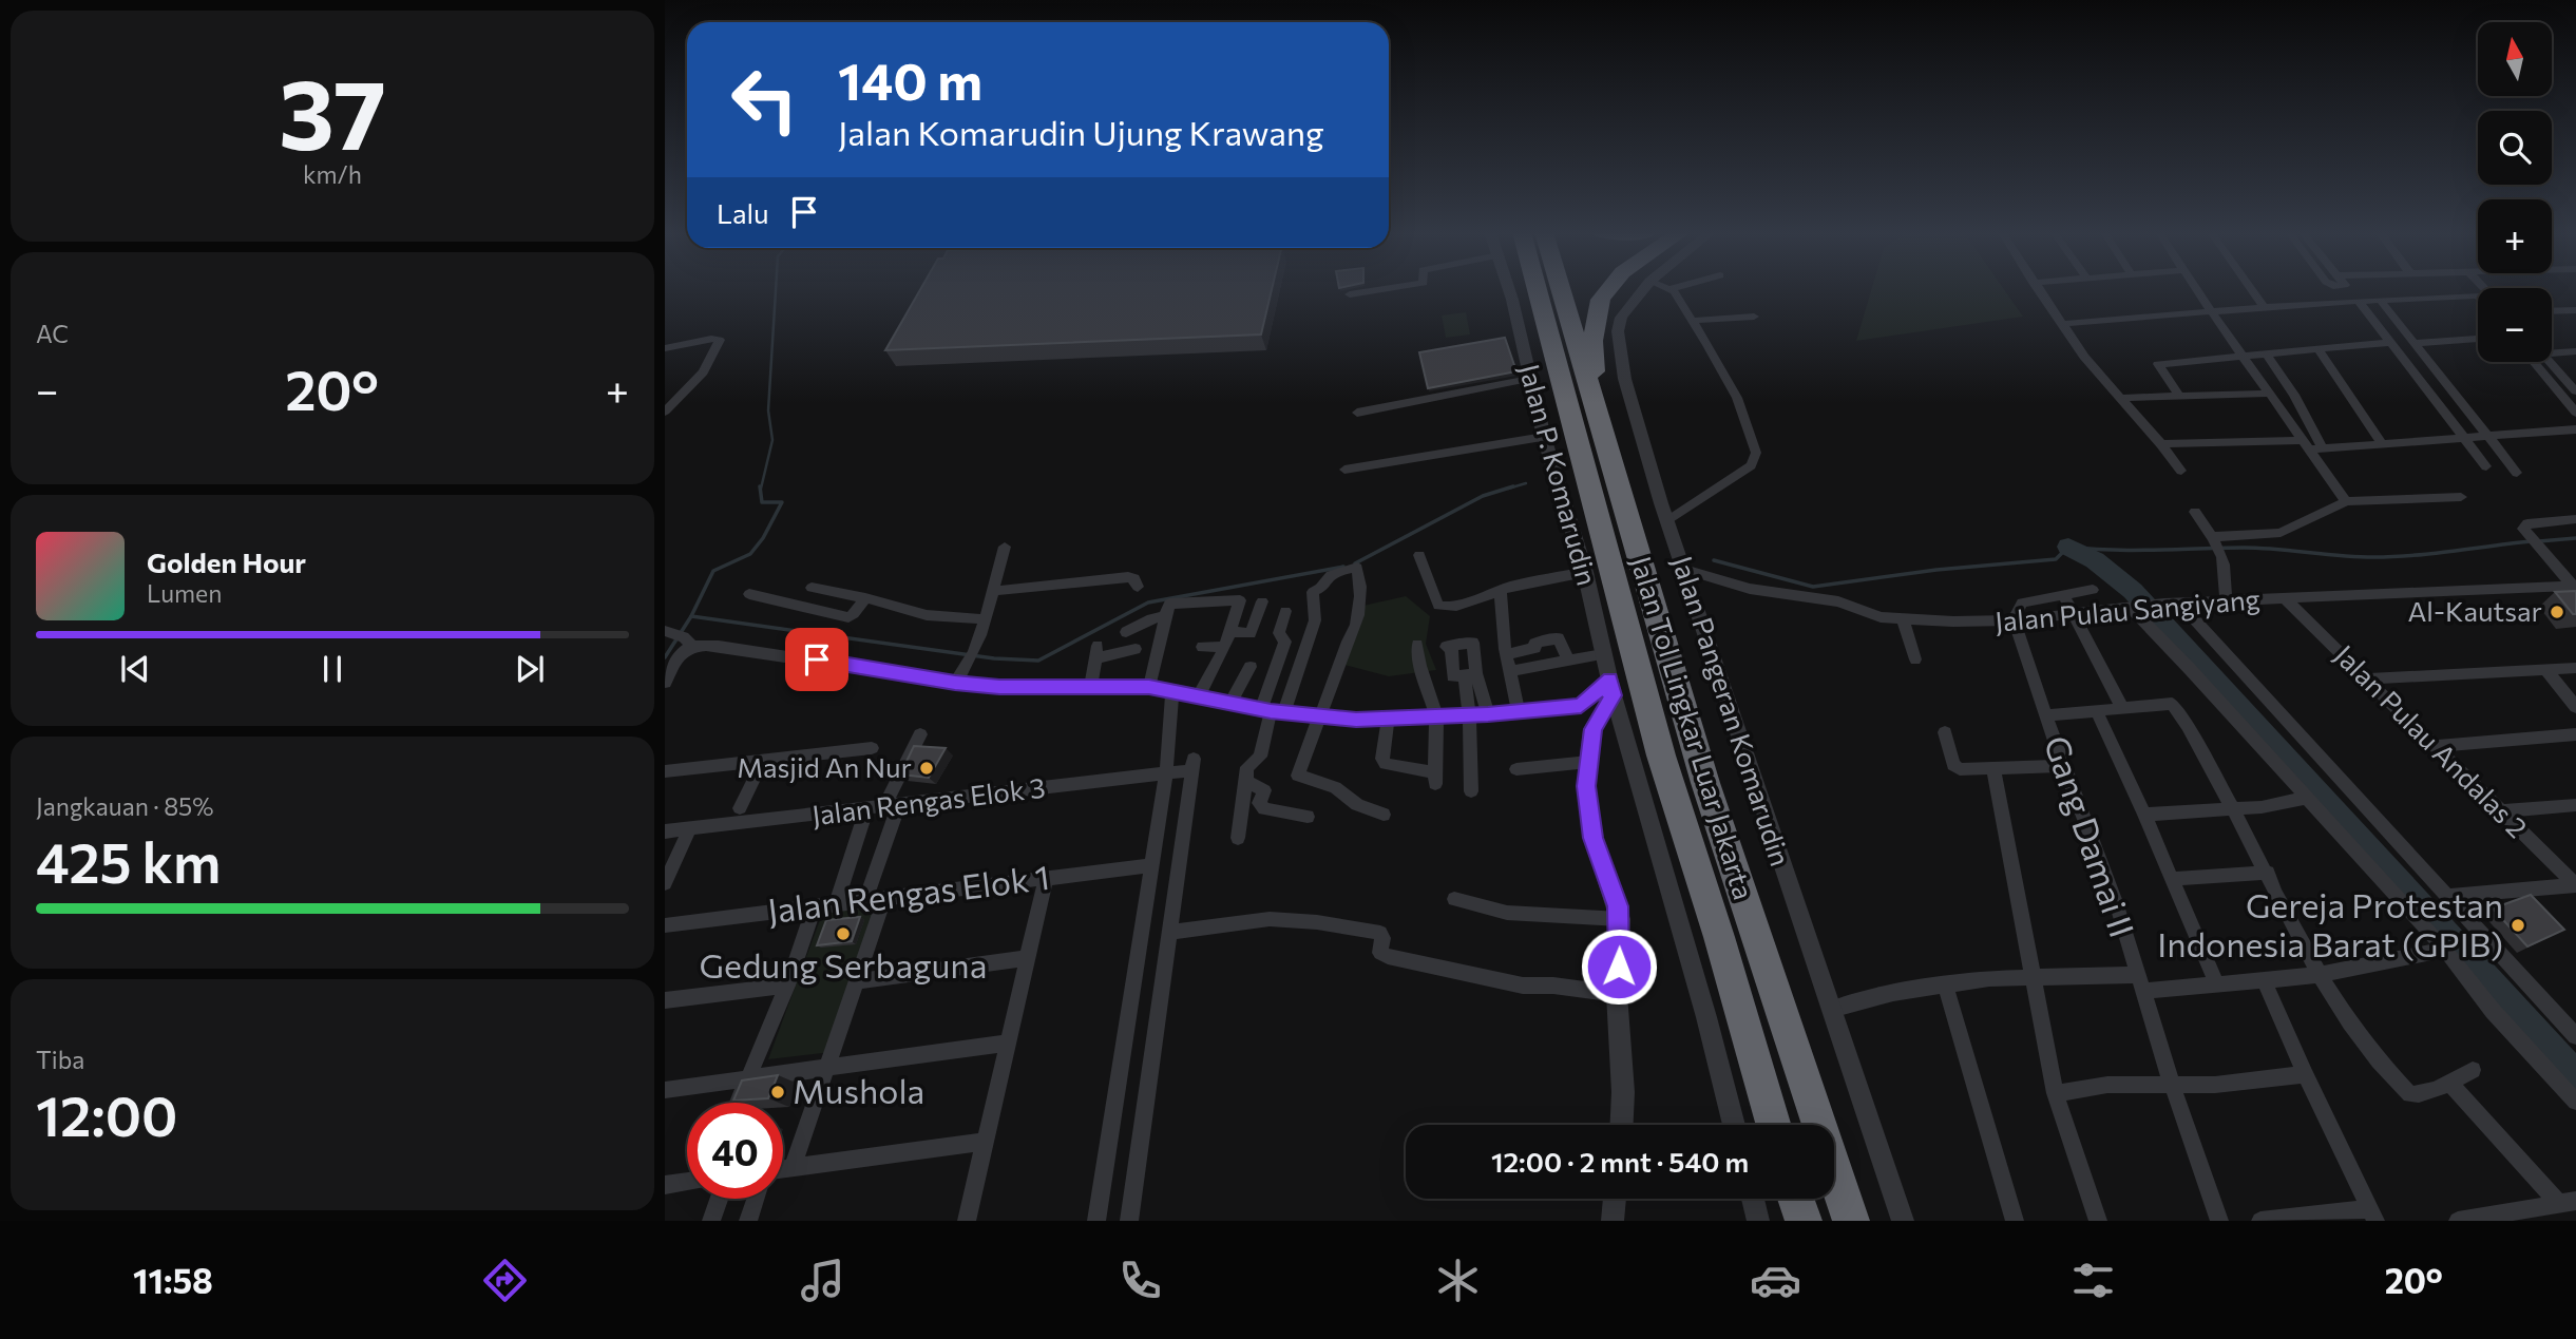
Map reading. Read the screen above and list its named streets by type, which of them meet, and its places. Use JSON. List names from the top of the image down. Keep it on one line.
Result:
{"streets":{"highway":["Jalan Tol Lingkar Luar Jakarta"],"street":["Jalan P. Komarudin","Jalan Pulau Sangiyang","Jalan Pangeran Komarudin","Jalan Pulau Andalas 2","Jalan Rengas Elok 3","Gang Damai II","Jalan Rengas Elok 1"]},"crossings":[["Jalan Pulau Sangiyang","Jalan Pangeran Komarudin"],["Jalan Pulau Sangiyang","Jalan Pulau Andalas 2"],["Jalan Pulau Sangiyang","Gang Damai II"]],"places":["Al-Kautsar","Masjid An Nur","Gereja Protestan Indonesia Barat (GPIB)","Gedung Serbaguna","Mushola"],"north":"top","page":{"tile":[["37","km/h"],"AC",["Jangkauan · 85%","425 km"],["Tiba","12:00"]],"map_buttons":["+","−"],"turn":["140 m","Jalan Komarudin Ujung Krawang"],"then":"Lalu","heat":["−","20°","+"],"song":["Golden Hour","Lumen"],"limit":"40","trip":"12:00 · 2 mnt · 540 m","tabs":["11:58","20°"]}}
